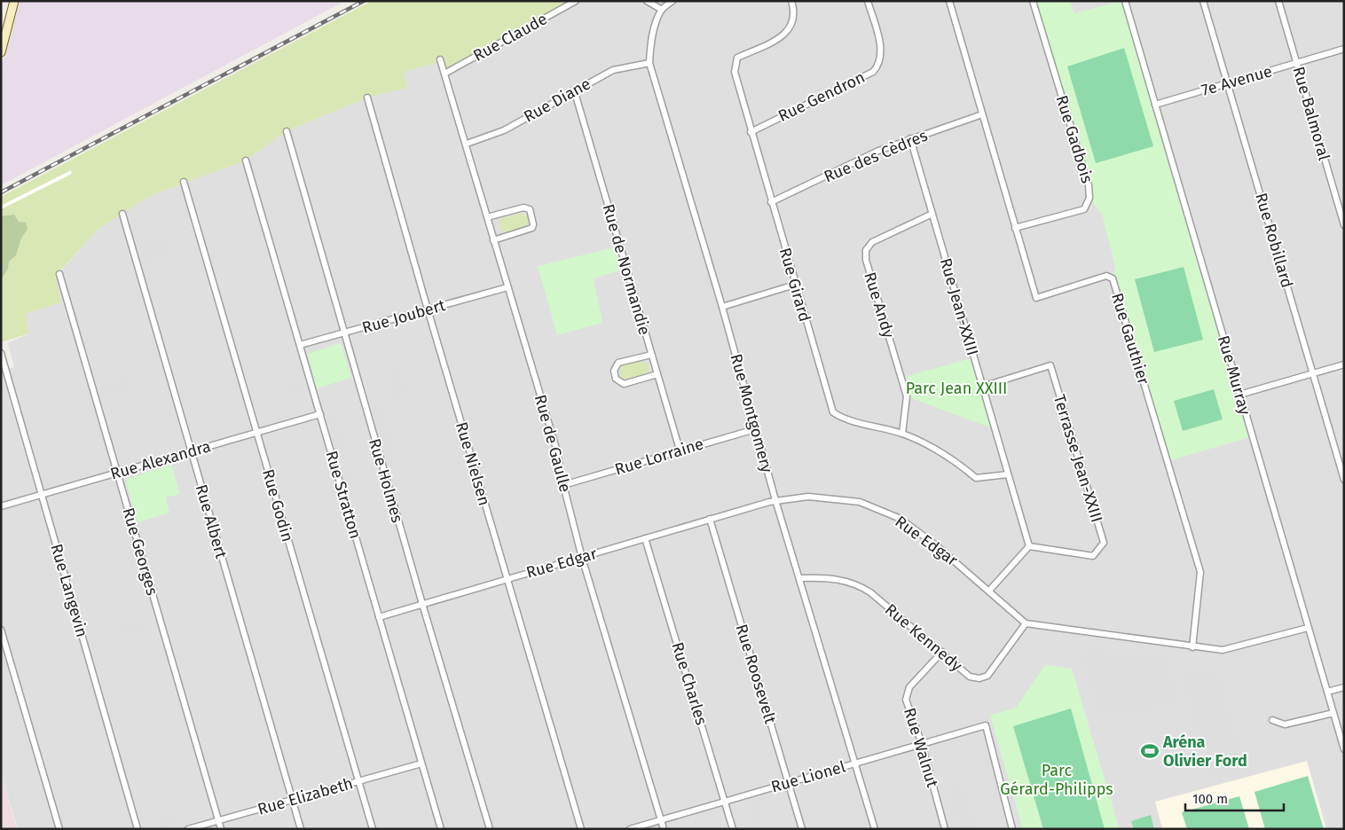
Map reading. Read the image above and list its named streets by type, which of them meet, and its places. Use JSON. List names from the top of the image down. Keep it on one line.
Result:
{"streets":{"street":["Rue Claude","7e Avenue","Rue Gendron","Rue Diane","Rue Balmoral","Rue Gadbois","Rue des Cèdres","Rue Robillard","Rue de Normandie","Rue Girard","Rue Andy","Rue Jean-XXIII","Rue Joubert","Rue Gauthier","Rue Murray","Rue Montgomery","Rue de Gaulle","Rue Lorraine","Terrasse Jean-XXIII","Rue Alexandra","Rue Nielsen","Rue Holmes","Rue Stratton","Rue Godin","Rue Albert","Rue Edgar","Rue Georges","Rue Langevin","Rue Kennedy","Rue Roosevelt","Rue Charles","Rue Walnut","Rue Lionel","Rue Elizabeth"]},"crossings":[["Rue Claude","Rue de Gaulle"],["7e Avenue","Rue Balmoral"],["7e Avenue","Rue Robillard"],["7e Avenue","Rue Murray"],["Rue Gendron","Rue Girard"],["Rue Diane","Rue de Normandie"],["Rue Diane","Rue Montgomery"],["Rue Diane","Rue de Gaulle"],["Rue Gadbois","Rue Gauthier"],["Rue des Cèdres","Rue Girard"],["Rue des Cèdres","Rue Jean-XXIII"],["Rue des Cèdres","Rue Gauthier"],["Rue de Normandie","Rue Lorraine"],["Rue Girard","Rue Andy"],["Rue Girard","Rue Jean-XXIII"],["Rue Andy","Rue Jean-XXIII"],["Rue Jean-XXIII","Terrasse Jean-XXIII"],["Rue Joubert","Rue de Gaulle"],["Rue Joubert","Rue Nielsen"],["Rue Joubert","Rue Holmes"],["Rue Joubert","Rue Stratton"],["Rue Montgomery","Rue Lorraine"],["Rue Montgomery","Rue Edgar"],["Rue Montgomery","Rue Kennedy"],["Rue Montgomery","Rue Lionel"],["Rue de Gaulle","Rue Lorraine"],["Rue de Gaulle","Rue Edgar"],["Rue de Gaulle","Rue Lionel"],["Rue Alexandra","Rue Stratton"],["Rue Alexandra","Rue Godin"],["Rue Alexandra","Rue Albert"],["Rue Alexandra","Rue Georges"],["Rue Alexandra","Rue Langevin"],["Rue Nielsen","Rue Edgar"],["Rue Holmes","Rue Edgar"],["Rue Stratton","Rue Edgar"],["Rue Stratton","Rue Elizabeth"],["Rue Godin","Rue Elizabeth"],["Rue Albert","Rue Elizabeth"],["Rue Edgar","Rue Kennedy"],["Rue Edgar","Rue Roosevelt"],["Rue Edgar","Rue Charles"],["Rue Georges","Rue Elizabeth"],["Rue Kennedy","Rue Walnut"],["Rue Roosevelt","Rue Lionel"],["Rue Charles","Rue Lionel"],["Rue Walnut","Rue Lionel"]],"parks":["Parc Jean XXIII","Parc Gérard-Philipps"],"places":{"sports":["Aréna Olivier Ford"]},"scale_bar":"100 m"}
